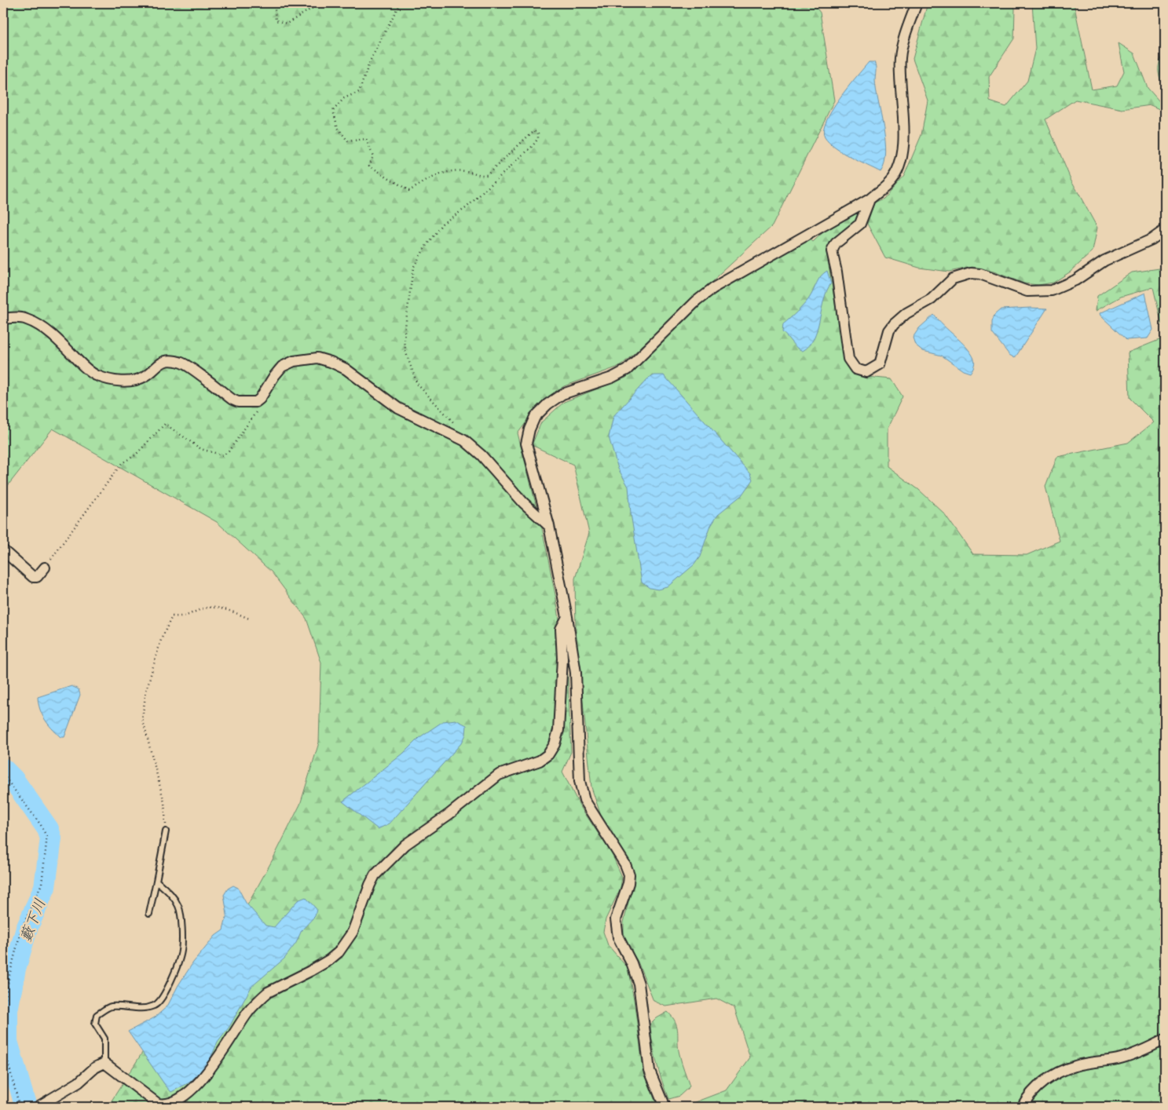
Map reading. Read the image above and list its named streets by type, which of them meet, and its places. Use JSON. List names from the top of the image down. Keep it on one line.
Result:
{"water":["藪下川"]}
